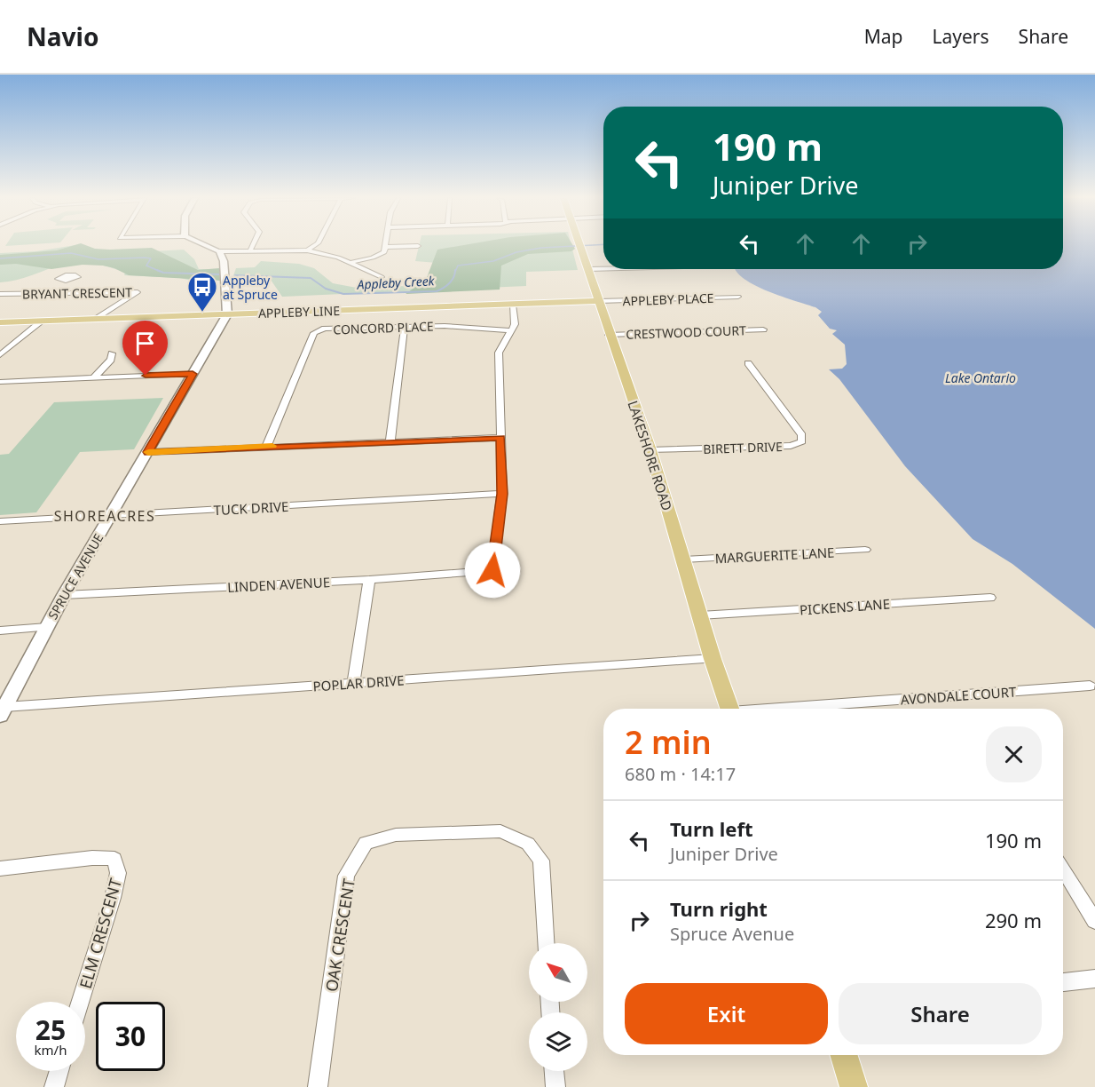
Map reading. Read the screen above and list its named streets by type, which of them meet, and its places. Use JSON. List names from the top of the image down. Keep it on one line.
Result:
{"streets":{"main road":["APPLEBY LINE","LAKESHORE ROAD"],"street":["BRYANT CRESCENT","APPLEBY PLACE","CONCORD PLACE","CRESTWOOD COURT","BIRETT DRIVE","TUCK DRIVE","MARGUERITE LANE","SPRUCE AVENUE","LINDEN AVENUE","PICKENS LANE","POPLAR DRIVE","AVONDALE COURT","ELM CRESCENT","OAK CRESCENT"]},"crossings":[["BRYANT CRESCENT","APPLEBY LINE"],["APPLEBY PLACE","APPLEBY LINE"],["APPLEBY PLACE","LAKESHORE ROAD"],["APPLEBY LINE","LAKESHORE ROAD"],["APPLEBY LINE","SPRUCE AVENUE"],["CRESTWOOD COURT","LAKESHORE ROAD"],["BIRETT DRIVE","LAKESHORE ROAD"],["LAKESHORE ROAD","MARGUERITE LANE"],["LAKESHORE ROAD","PICKENS LANE"],["LAKESHORE ROAD","POPLAR DRIVE"],["TUCK DRIVE","SPRUCE AVENUE"],["TUCK DRIVE","LINDEN AVENUE"],["SPRUCE AVENUE","LINDEN AVENUE"],["SPRUCE AVENUE","POPLAR DRIVE"]],"districts":["SHOREACRES"],"water":["Appleby Creek","Lake Ontario"],"places":{"bus stop":["Appleby at Spruce"]},"north":"top left","page":{"header":"Navio","nav":["Map","Layers","Share"],"turn":["190 m","Juniper Drive"],"heading":["2 min","680 m · 14:17"],"list":[{"name":"Turn left","note":"Juniper Drive","value":"190 m"},{"name":"Turn right","note":"Spruce Avenue","value":"290 m"}],"buttons":["Exit","Share"],"speed":"25 km/h","limit":"30"}}
